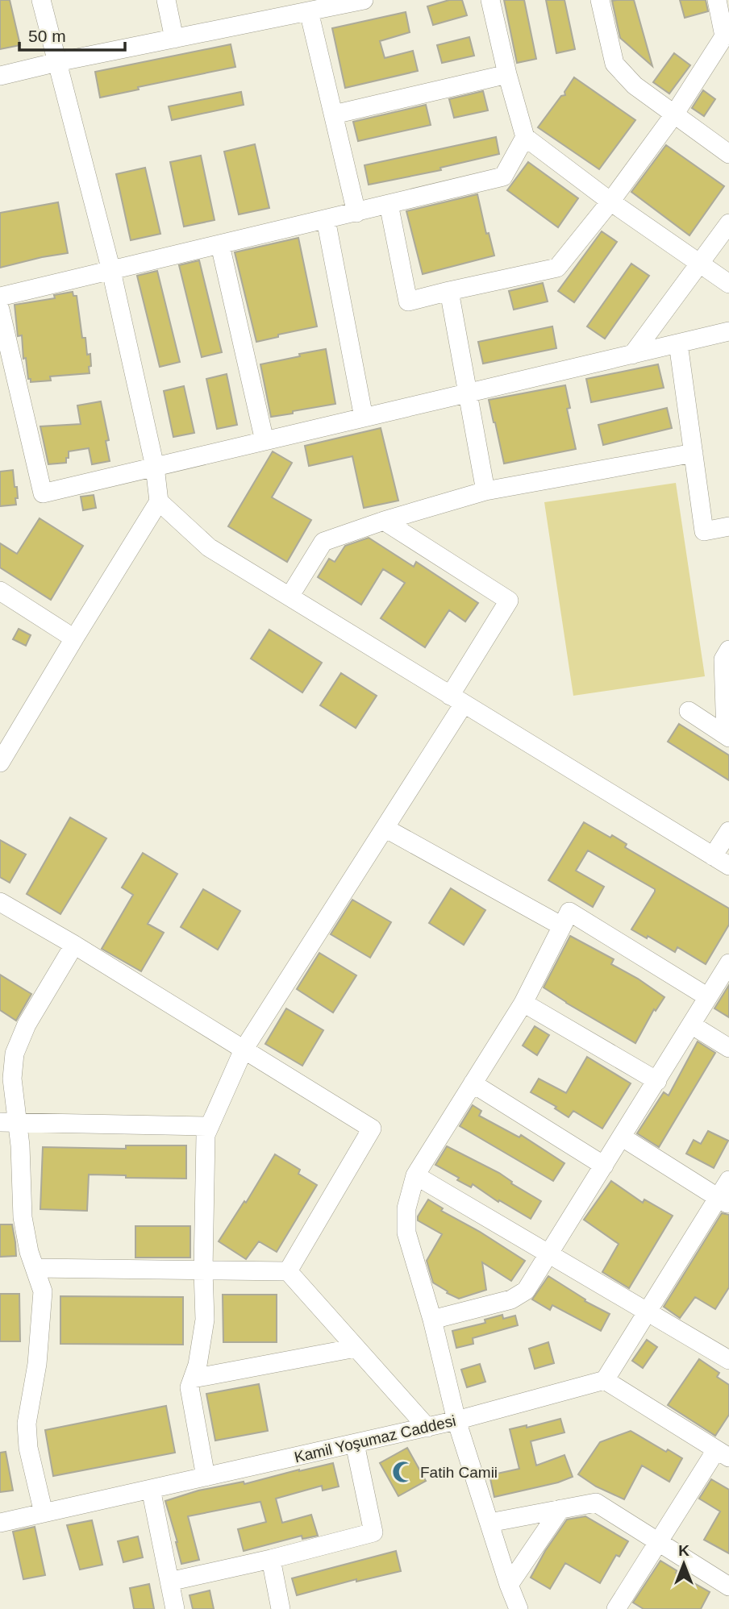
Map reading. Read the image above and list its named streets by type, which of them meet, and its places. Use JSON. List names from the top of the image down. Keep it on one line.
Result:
{"streets":{"street":["Kamil Yoşumaz Caddesi"]},"places":{"mosque":["Fatih Camii"]},"scale_bar":"50 m","north":"top"}
